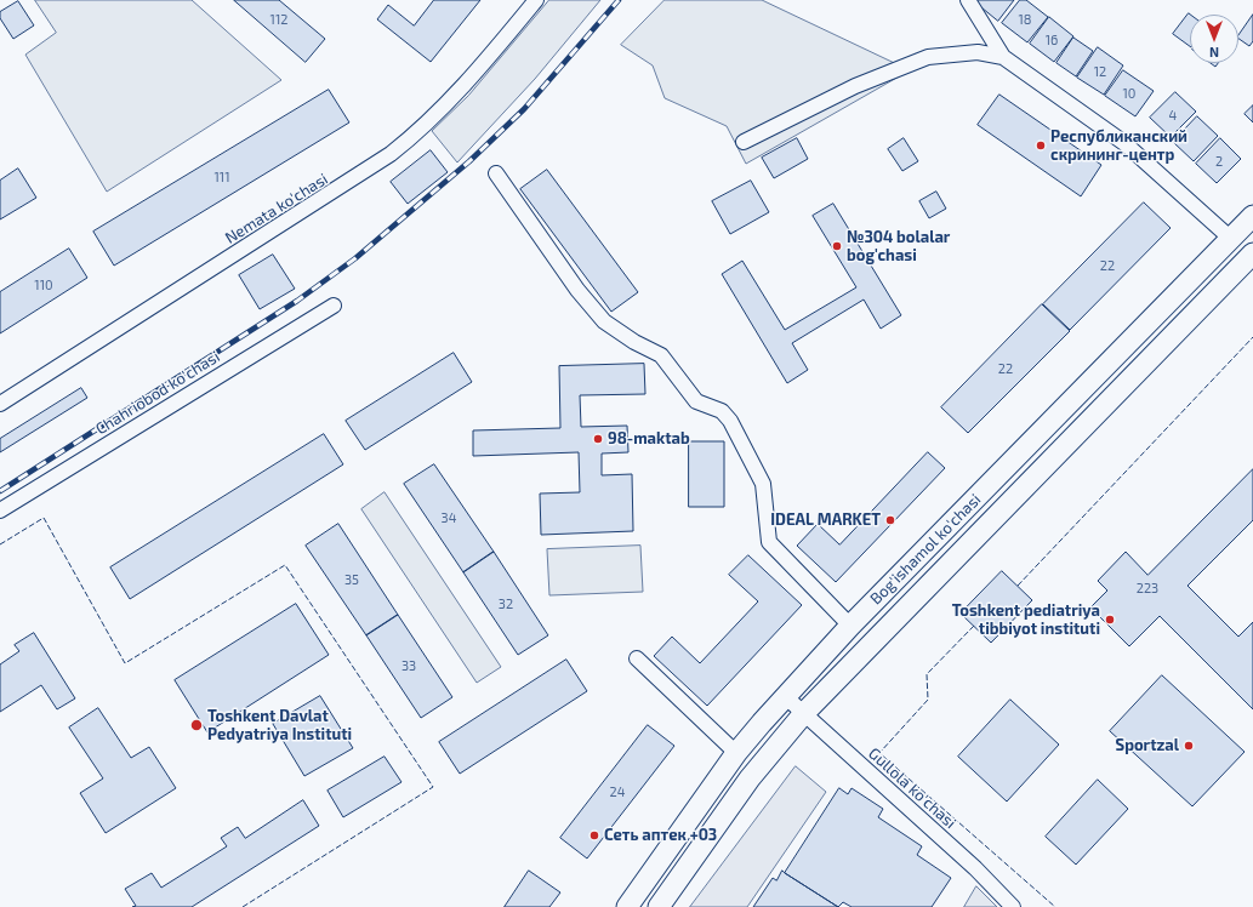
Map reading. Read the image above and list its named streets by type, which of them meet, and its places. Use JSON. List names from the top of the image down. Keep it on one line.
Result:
{"streets":{"main road":["Bog'ishamol ko'chasi"],"street":["Nemata ko'chasi","Chahriobod ko'chasi","Gullola ko'chasi"]},"crossings":[["Bog'ishamol ko'chasi","Gullola ko'chasi"]],"places":["Республиканский скрининг-центр","№304 bolalar bog'chasi","98-maktab","IDEAL MARKET","Toshkent pediatriya tibbiyot instituti","Toshkent Davlat Pedyatriya Instituti","Sportzal","Сеть аптек +03"],"house_numbers":["112","18","16","12","10","4","2","111","22","110","22","34","35","223","32","33","24"],"north":"bottom"}
